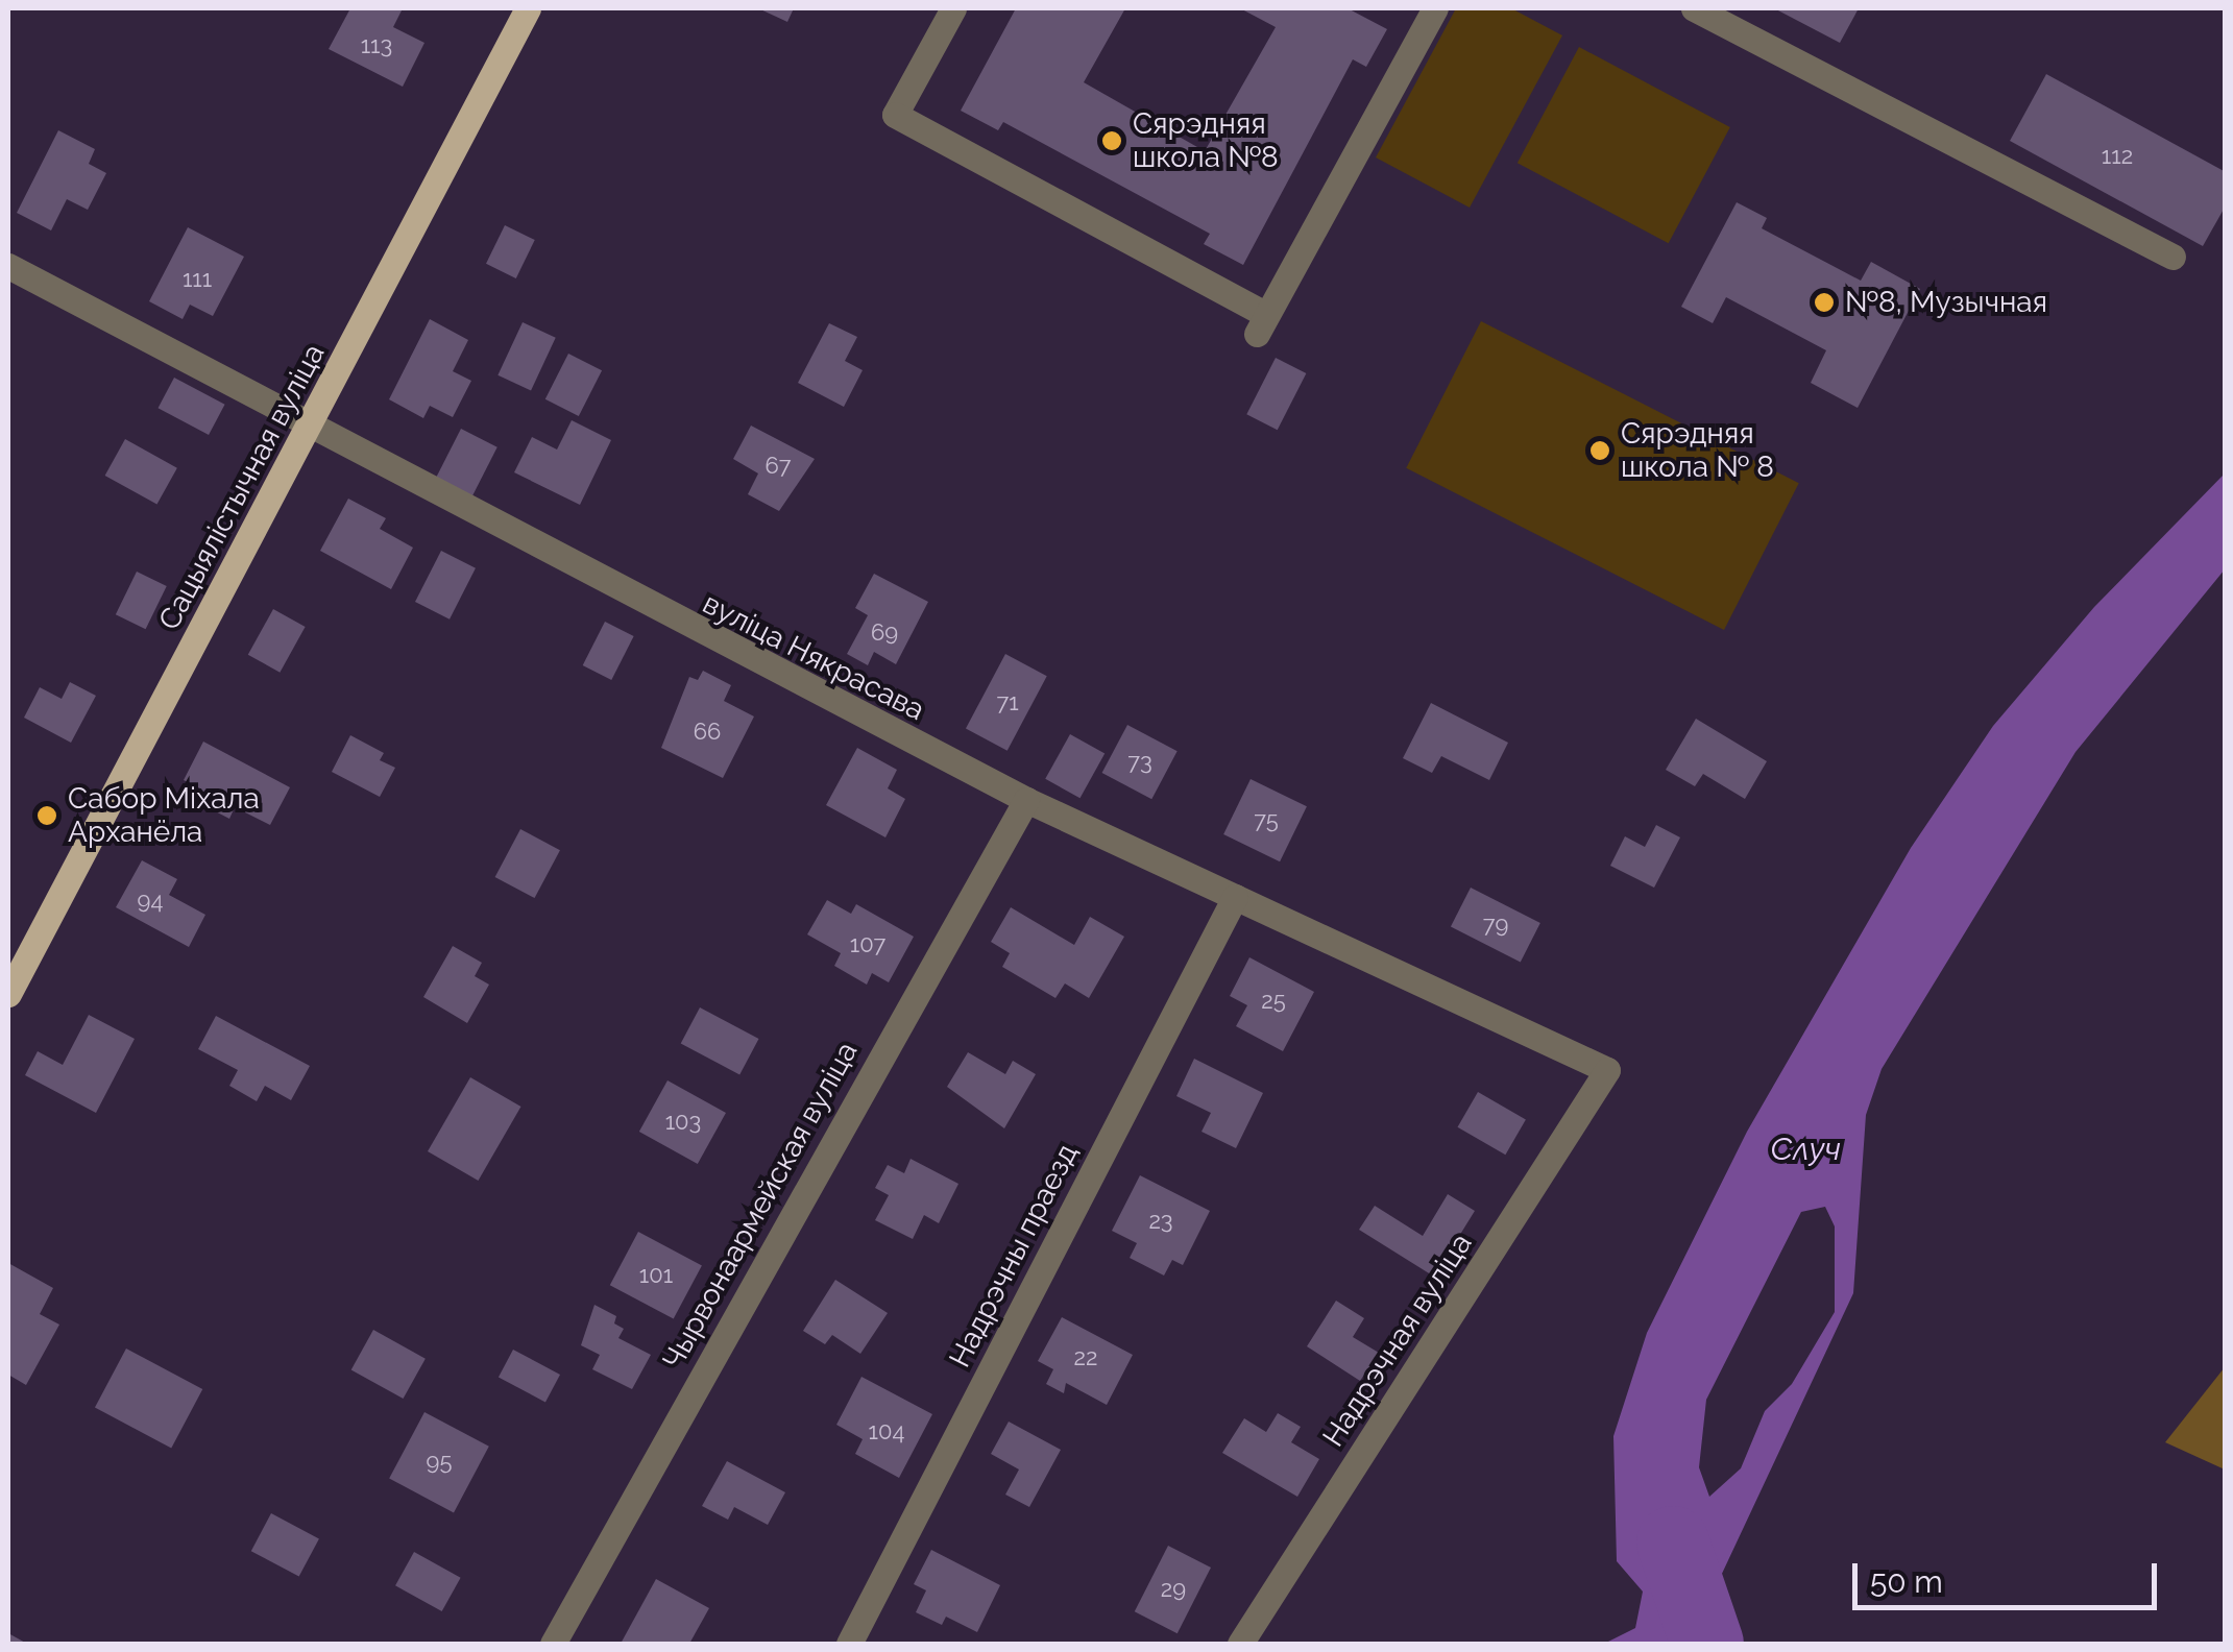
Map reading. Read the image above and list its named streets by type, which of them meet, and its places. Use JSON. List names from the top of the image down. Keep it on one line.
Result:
{"streets":{"main road":["Сацыялістычная вуліца"],"street":["вуліца Някрасава","Чырвонаармейская вуліца","Надрэчны праезд","Надрэчная вуліца"]},"crossings":[["Сацыялістычная вуліца","вуліца Някрасава"],["вуліца Някрасава","Чырвонаармейская вуліца"],["вуліца Някрасава","Надрэчны праезд"],["вуліца Някрасава","Надрэчная вуліца"]],"water":["Случ"],"places":["Сярэдняя школа №8","№8, Музычная","Сярэдняя школа № 8","Сабор Міхала Арханёла"],"house_numbers":["113","112","111","67","69","71","66","73","75","94","79","107","25","103","23","101","22","104","95","29"],"scale_bar":"50 m"}
